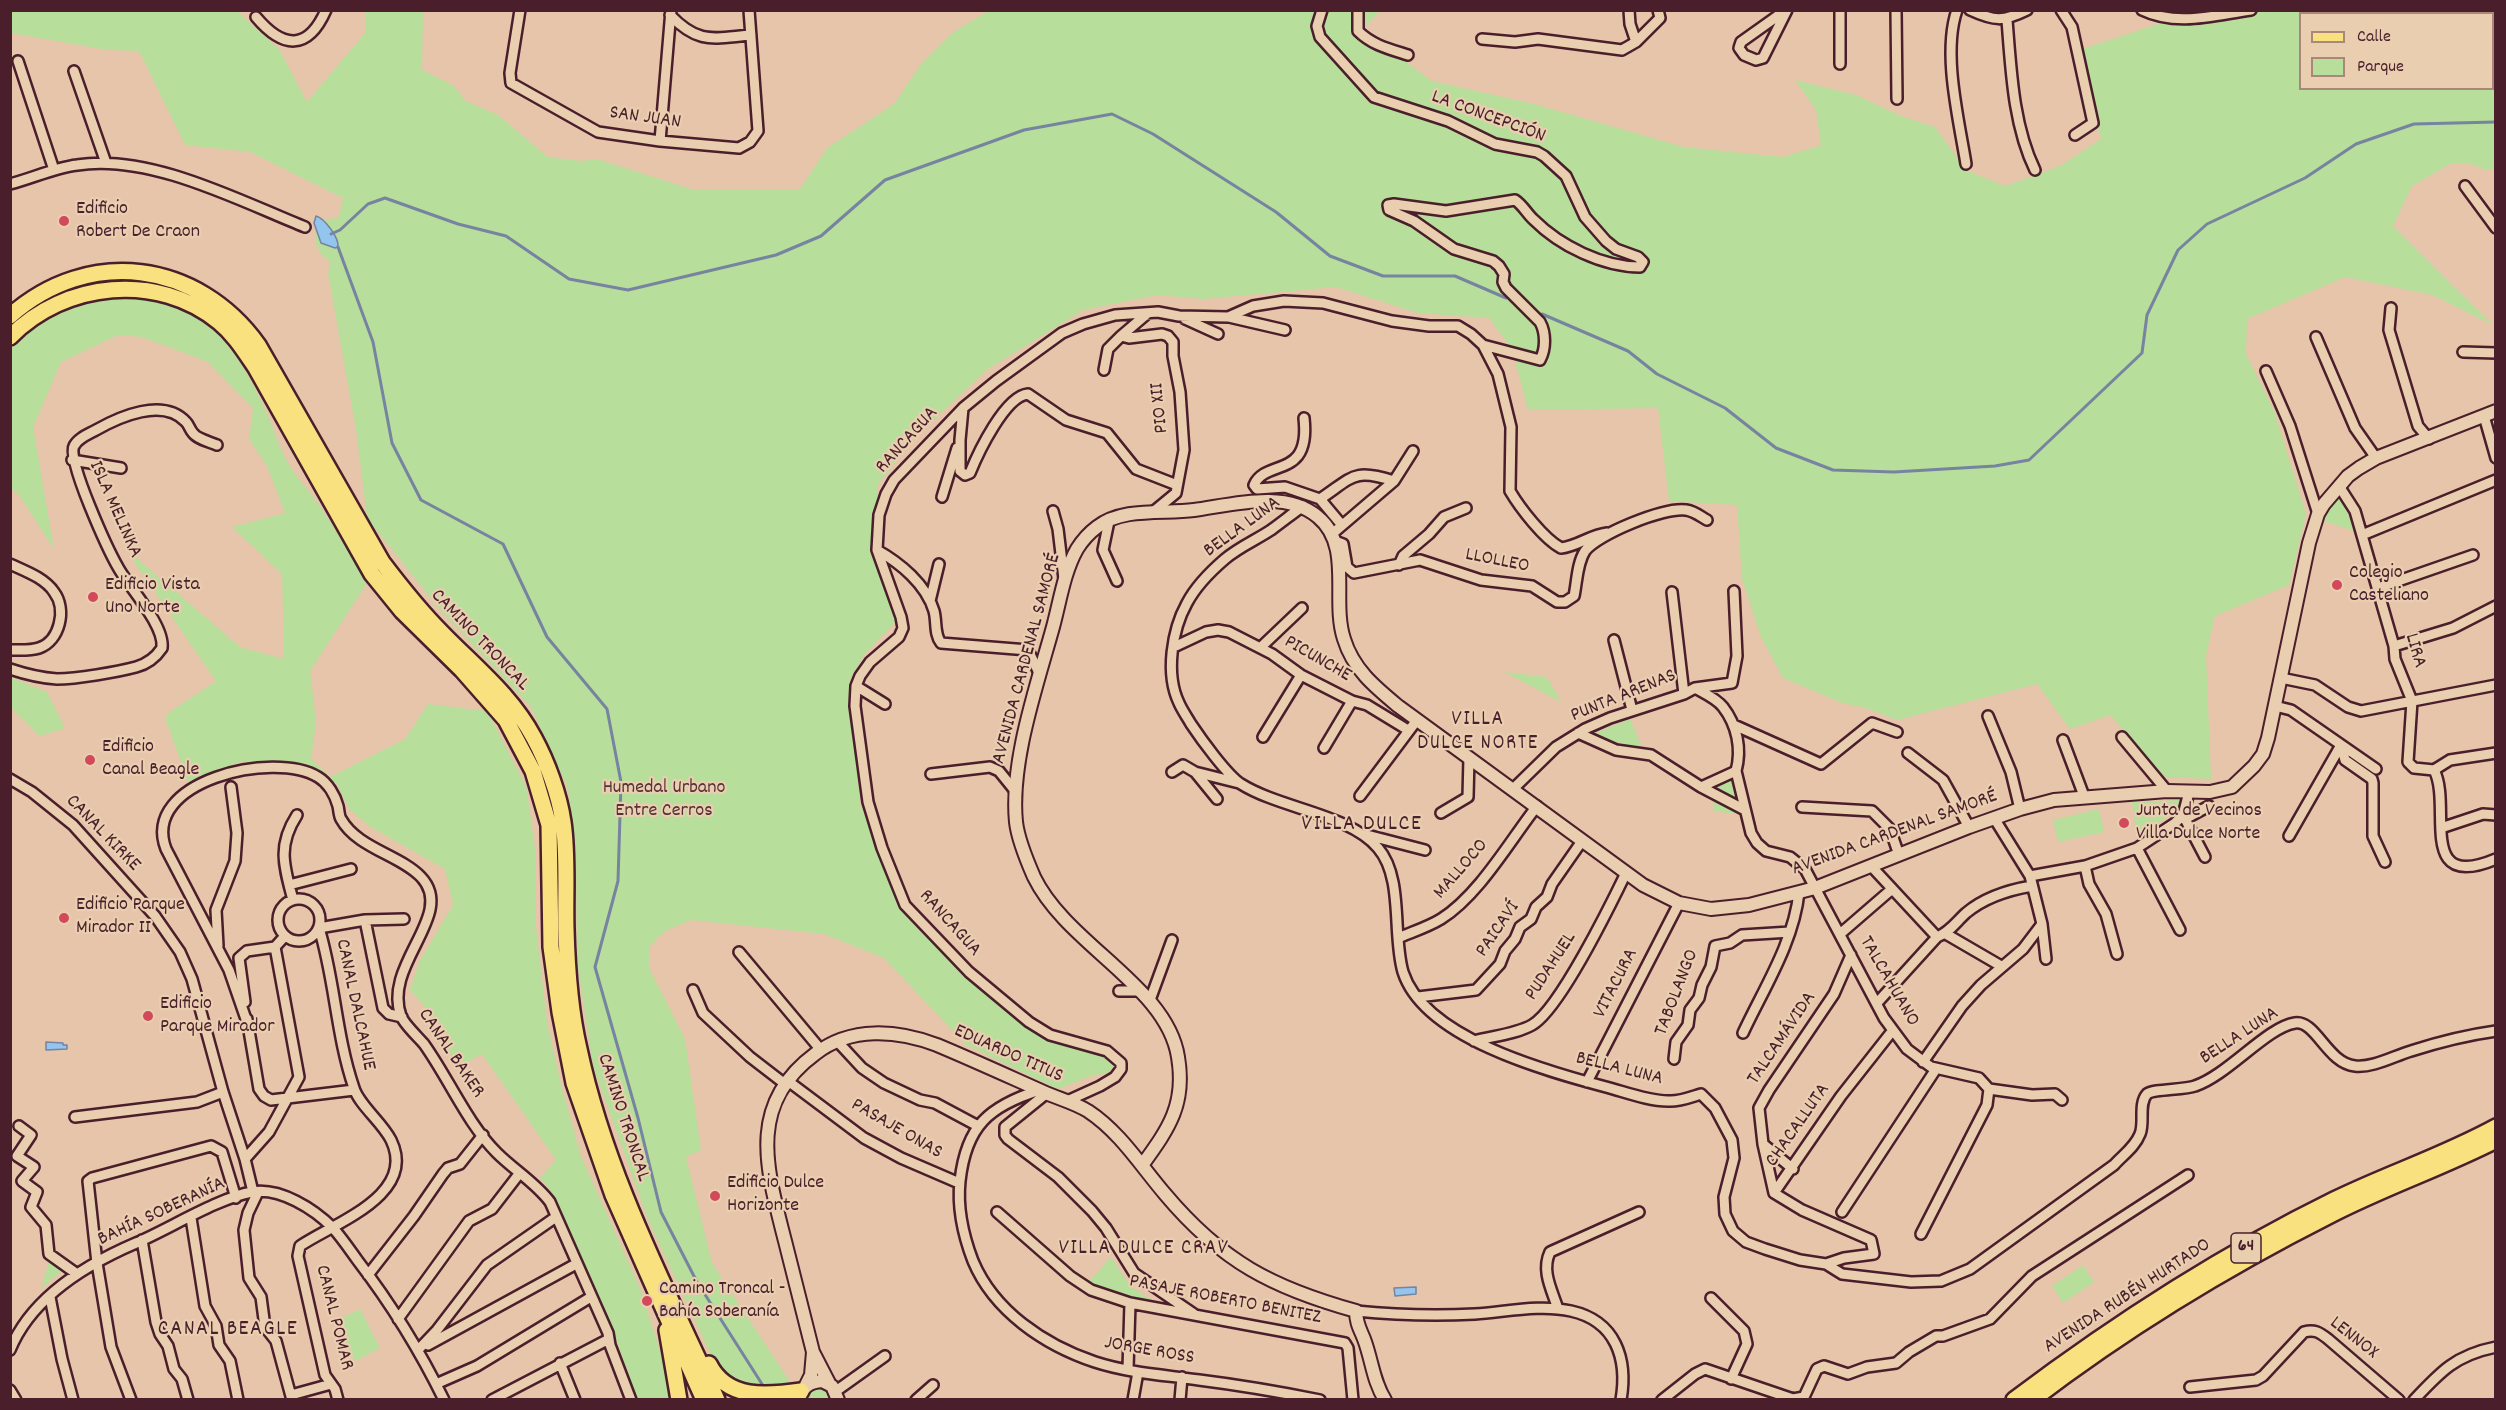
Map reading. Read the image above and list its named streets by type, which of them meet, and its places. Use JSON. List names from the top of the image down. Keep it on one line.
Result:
{"streets":{"main road":["CAMINO TRONCAL","64","AVENIDA RUBÉN HURTADO"],"street":["LA CONCEPCIÓN","SAN JUAN","PIO XII","RANCAGUA","ISLA MELINKA","BELLA LUNA","LLOLLEO","LIRA","AVENIDA CARDENAL SAMORÉ","PICUNCHE","PUNTA ARENAS","CANAL KIRKE","MALLOCO","PAICAVÍ","PUDAHUEL","TALCAHUANO","VITACURA","TABOLANGO","CANAL DALCAHUE","TALCAMÁVIDA","CANAL BAKER","EDUARDO TITUS","CHACALLUTA","PASAJE ONAS","BAHÍA SOBERANÍA","PASAJE ROBERTO BENITEZ","CANAL POMAR","LENNOX","JORGE ROSS"]},"crossings":[["LA CONCEPCIÓN","RANCAGUA"],["PIO XII","AVENIDA CARDENAL SAMORÉ"],["RANCAGUA","LLOLLEO"],["RANCAGUA","EDUARDO TITUS"],["BELLA LUNA","AVENIDA CARDENAL SAMORÉ"],["BELLA LUNA","MALLOCO"],["BELLA LUNA","PAICAVÍ"],["BELLA LUNA","PUDAHUEL"],["BELLA LUNA","VITACURA"],["BELLA LUNA","CHACALLUTA"],["LLOLLEO","AVENIDA CARDENAL SAMORÉ"],["LIRA","AVENIDA CARDENAL SAMORÉ"],["AVENIDA CARDENAL SAMORÉ","PUNTA ARENAS"],["AVENIDA CARDENAL SAMORÉ","MALLOCO"],["AVENIDA CARDENAL SAMORÉ","PAICAVÍ"],["AVENIDA CARDENAL SAMORÉ","PUDAHUEL"],["AVENIDA CARDENAL SAMORÉ","TALCAHUANO"],["AVENIDA CARDENAL SAMORÉ","VITACURA"],["AVENIDA CARDENAL SAMORÉ","EDUARDO TITUS"],["CANAL KIRKE","CANAL DALCAHUE"],["CANAL KIRKE","BAHÍA SOBERANÍA"],["CANAL KIRKE","CANAL POMAR"],["TALCAHUANO","TALCAMÁVIDA"],["TALCAHUANO","CHACALLUTA"],["CANAL DALCAHUE","BAHÍA SOBERANÍA"],["CANAL DALCAHUE","CANAL POMAR"],["TALCAMÁVIDA","CHACALLUTA"],["EDUARDO TITUS","PASAJE ONAS"],["EDUARDO TITUS","JORGE ROSS"],["PASAJE ONAS","JORGE ROSS"],["BAHÍA SOBERANÍA","CANAL POMAR"]],"districts":["VILLA DULCE NORTE","VILLA DULCE","VILLA DULCE CRAV","CANAL BEAGLE"],"parks":["Humedal Urbano Entre Cerros"],"places":["Edificio Robert De Craon","Colegio Casteliano","Edificio Vista Uno Norte","Edificio Canal Beagle","Junta de Vecinos Villa Dulce Norte","Edificio Parque Mirador II","Edificio Parque Mirador","Edificio Dulce Horizonte","Camino Troncal - Bahía Soberanía"],"legend":["Calle","Parque"]}
